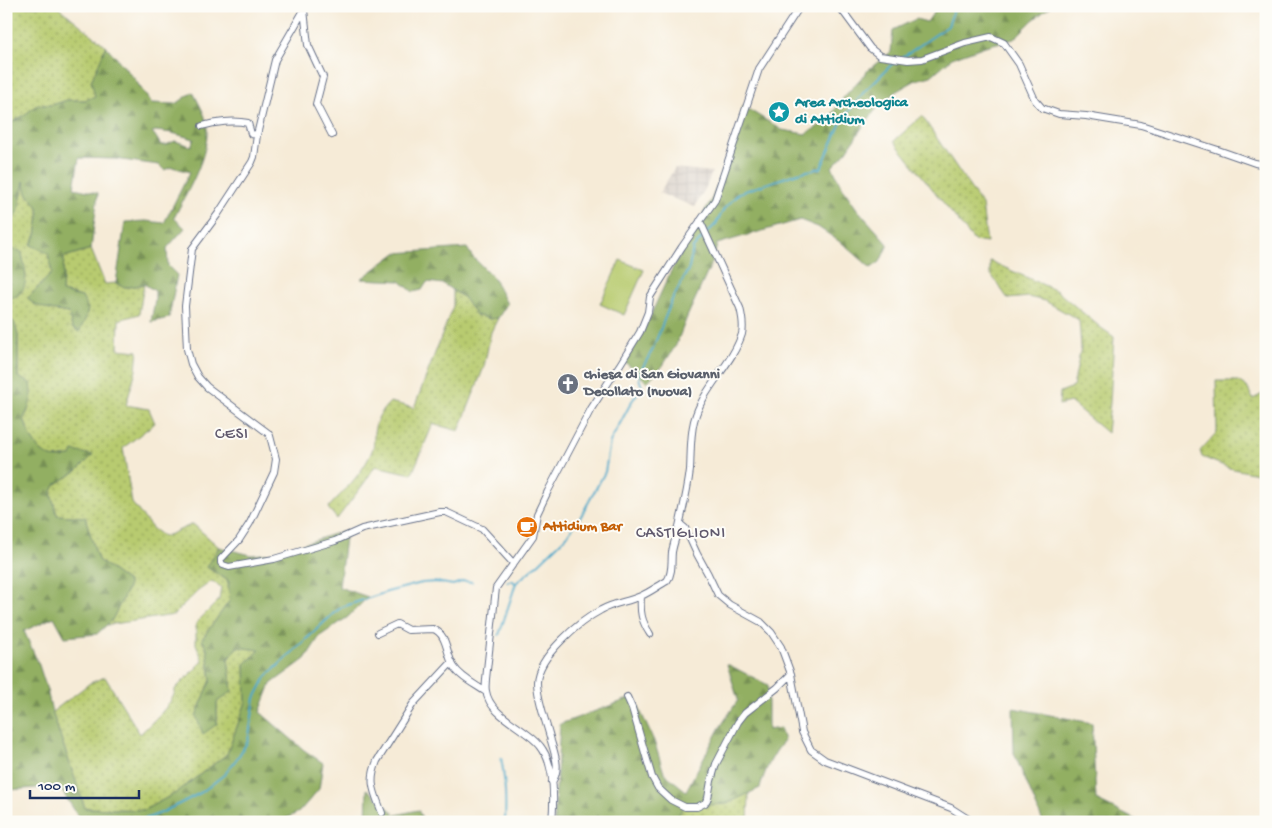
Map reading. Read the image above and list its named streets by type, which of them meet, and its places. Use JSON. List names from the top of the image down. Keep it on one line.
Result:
{"districts":["CESI","CASTIGLIONI"],"places":{"place":["Area Archeologica di Attidium"],"church":["chiesa di San Giovanni Decollato (nuova)"],"cafe":["Attidium Bar"]},"scale_bar":"100 m"}
